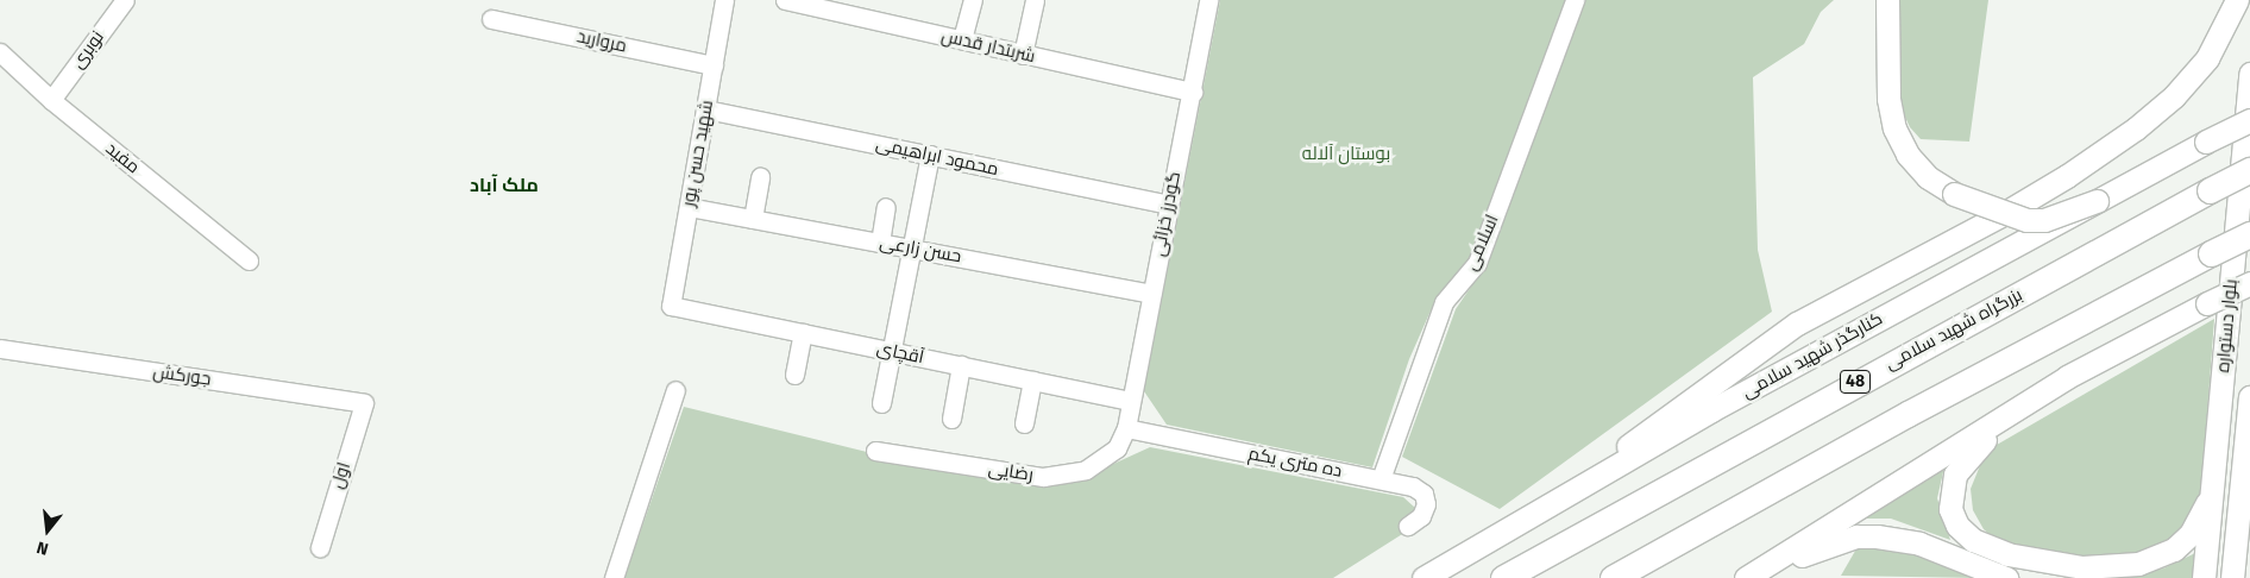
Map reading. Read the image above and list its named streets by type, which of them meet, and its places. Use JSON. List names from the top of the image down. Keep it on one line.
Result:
{"streets":{"highway":["بزرگراه شهید سلامی","48"],"main road":["بلوار دستواره","کنارگذر شهید سلامی"],"street":["مروارید","شربتدار قدس","نوبری","شهید حسن پور","محمود ابراهیمی","مفید","گودرز خزائی","اسلامی","حسن زارعی","آقچای","جورکش","ده متری یکم","رضایی","اول"]},"crossings":[["مروارید","شهید حسن پور"],["شربتدار قدس","گودرز خزائی"],["نوبری","مفید"],["شهید حسن پور","محمود ابراهیمی"],["شهید حسن پور","حسن زارعی"],["شهید حسن پور","آقچای"],["محمود ابراهیمی","گودرز خزائی"],["گودرز خزائی","حسن زارعی"],["گودرز خزائی","آقچای"],["گودرز خزائی","ده متری یکم"],["گودرز خزائی","رضایی"],["اسلامی","ده متری یکم"],["جورکش","اول"],["ده متری یکم","رضایی"]],"districts":["ملک آباد"],"parks":["بوستان آلاله"],"north":"bottom"}
